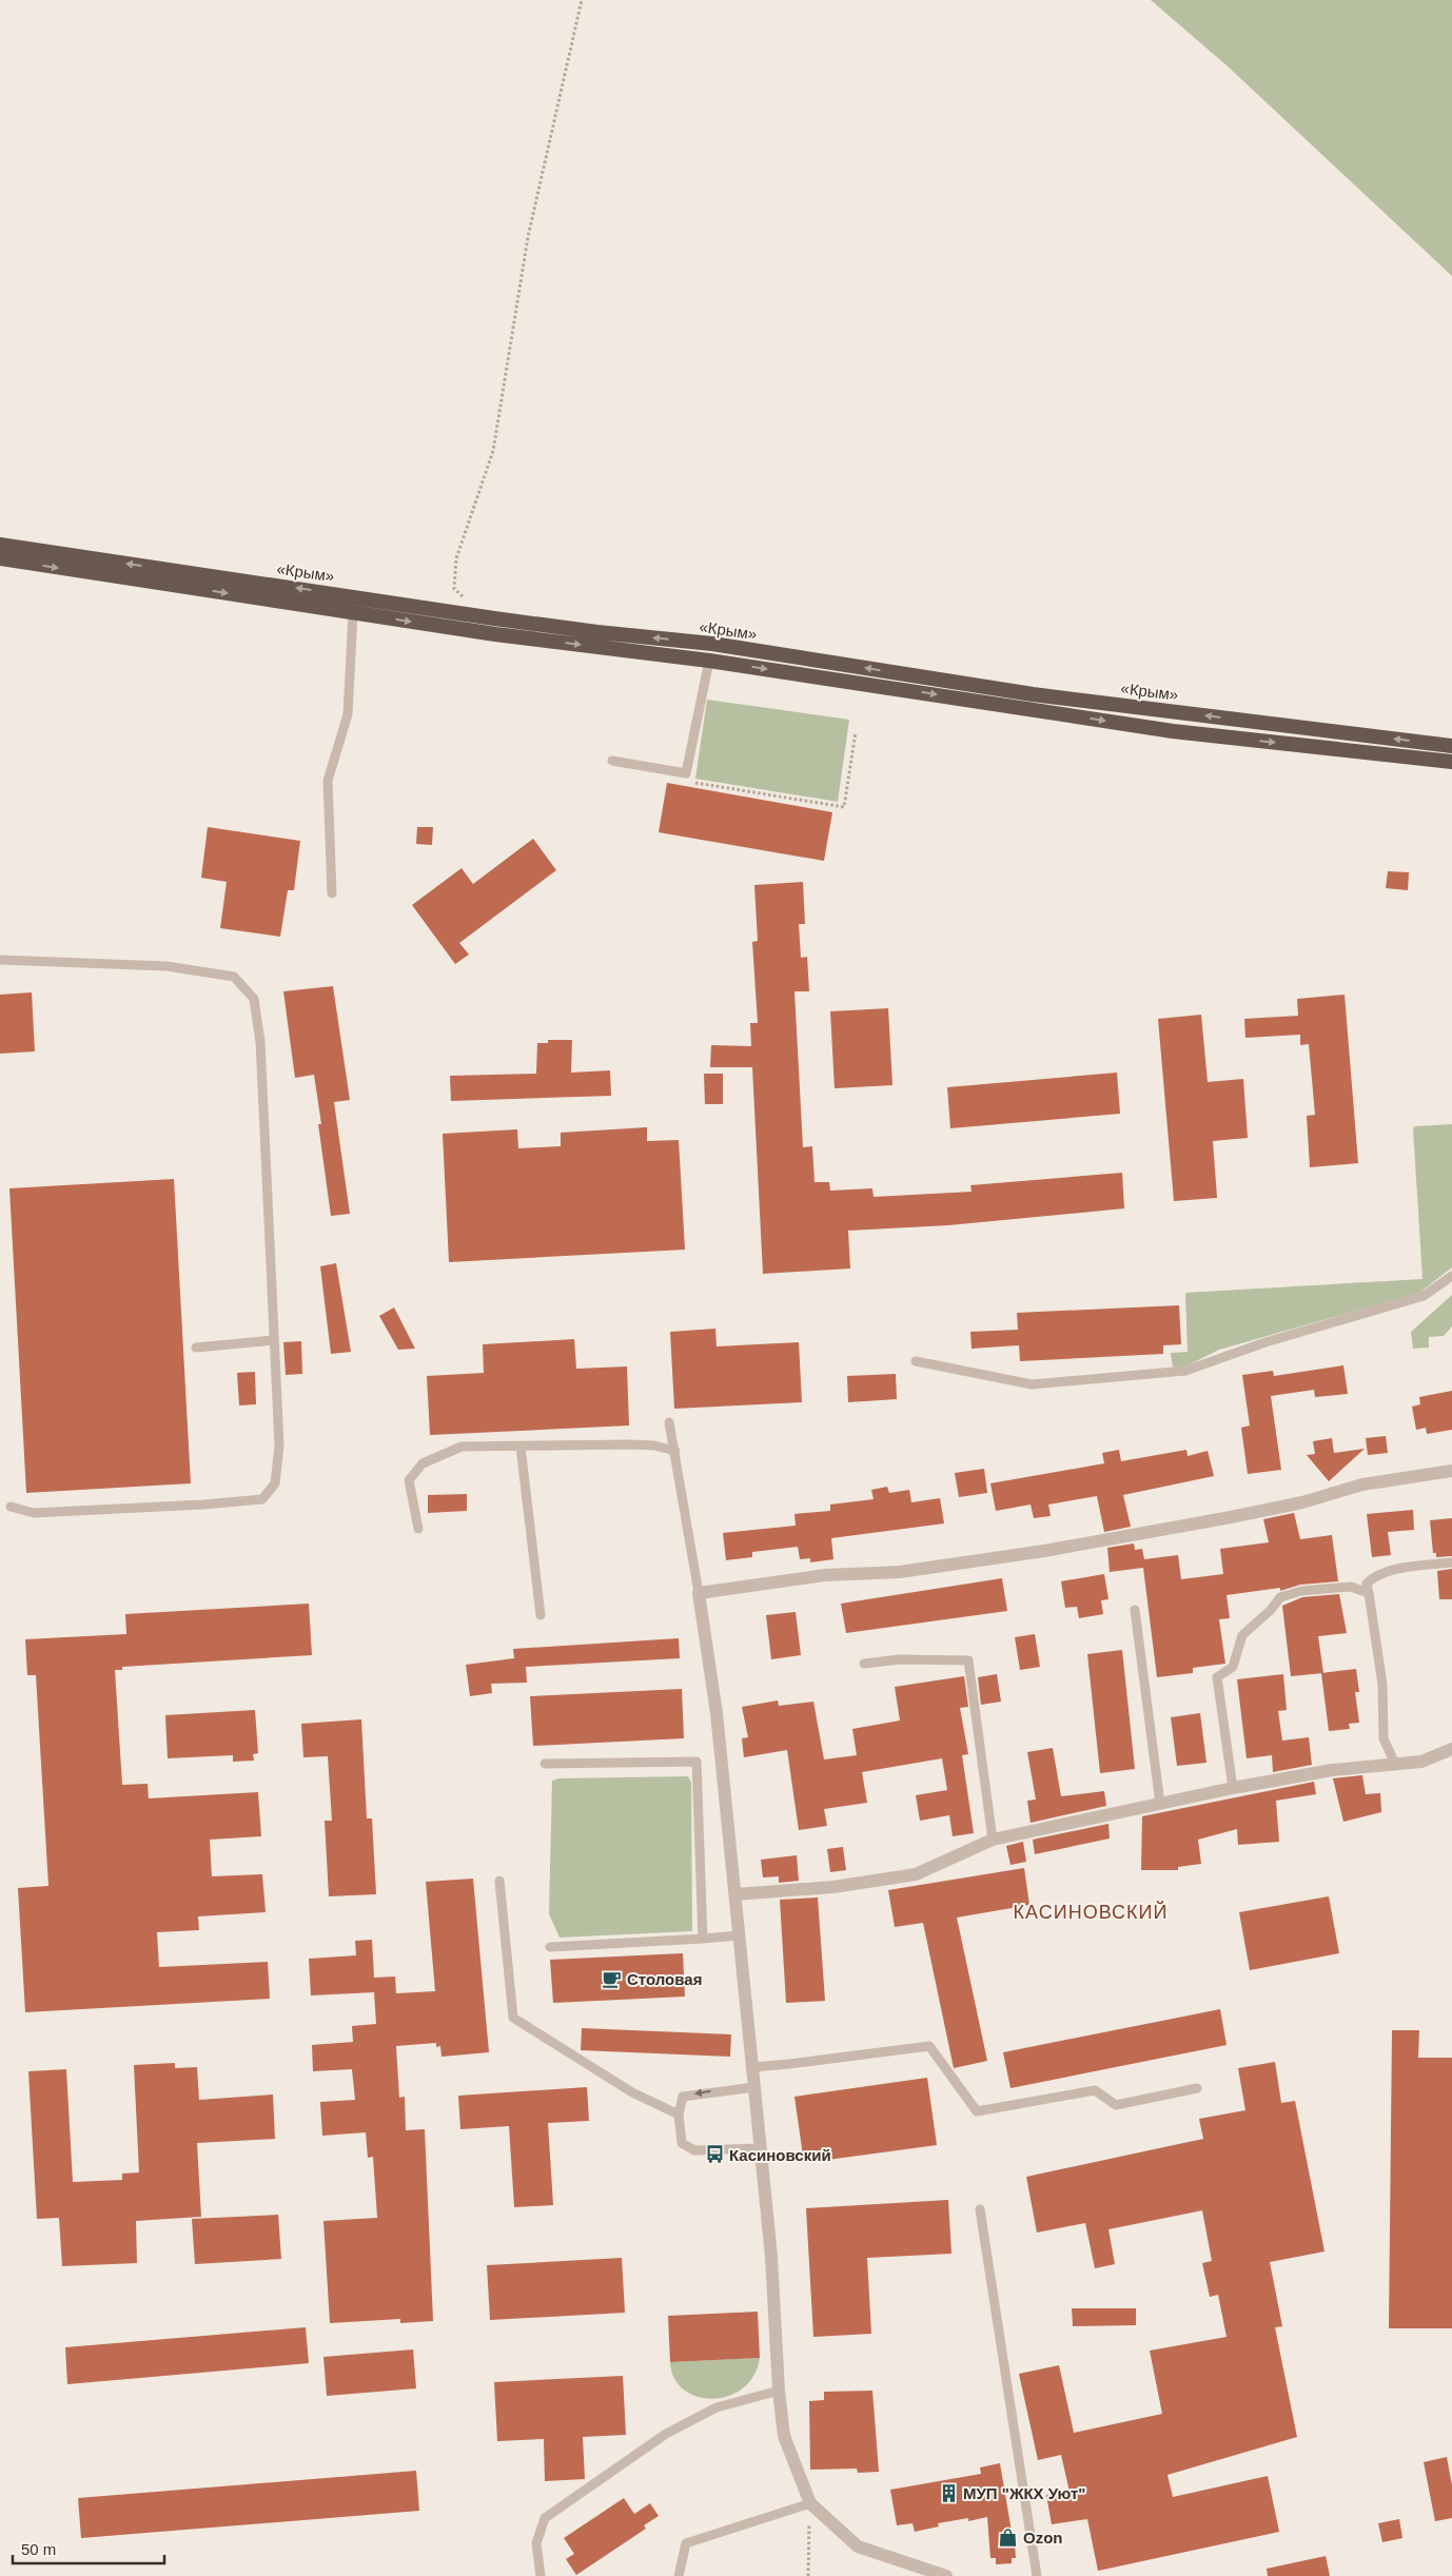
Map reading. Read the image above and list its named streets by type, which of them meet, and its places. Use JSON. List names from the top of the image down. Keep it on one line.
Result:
{"streets":{"highway":["«Крым»"]},"districts":["КАСИНОВСКИЙ"],"places":{"cafe":["Столовая"],"bus stop":["Касиновский"],"building":["МУП \"ЖКХ Уют\""],"shop":["Ozon"]},"scale_bar":"50 m"}
